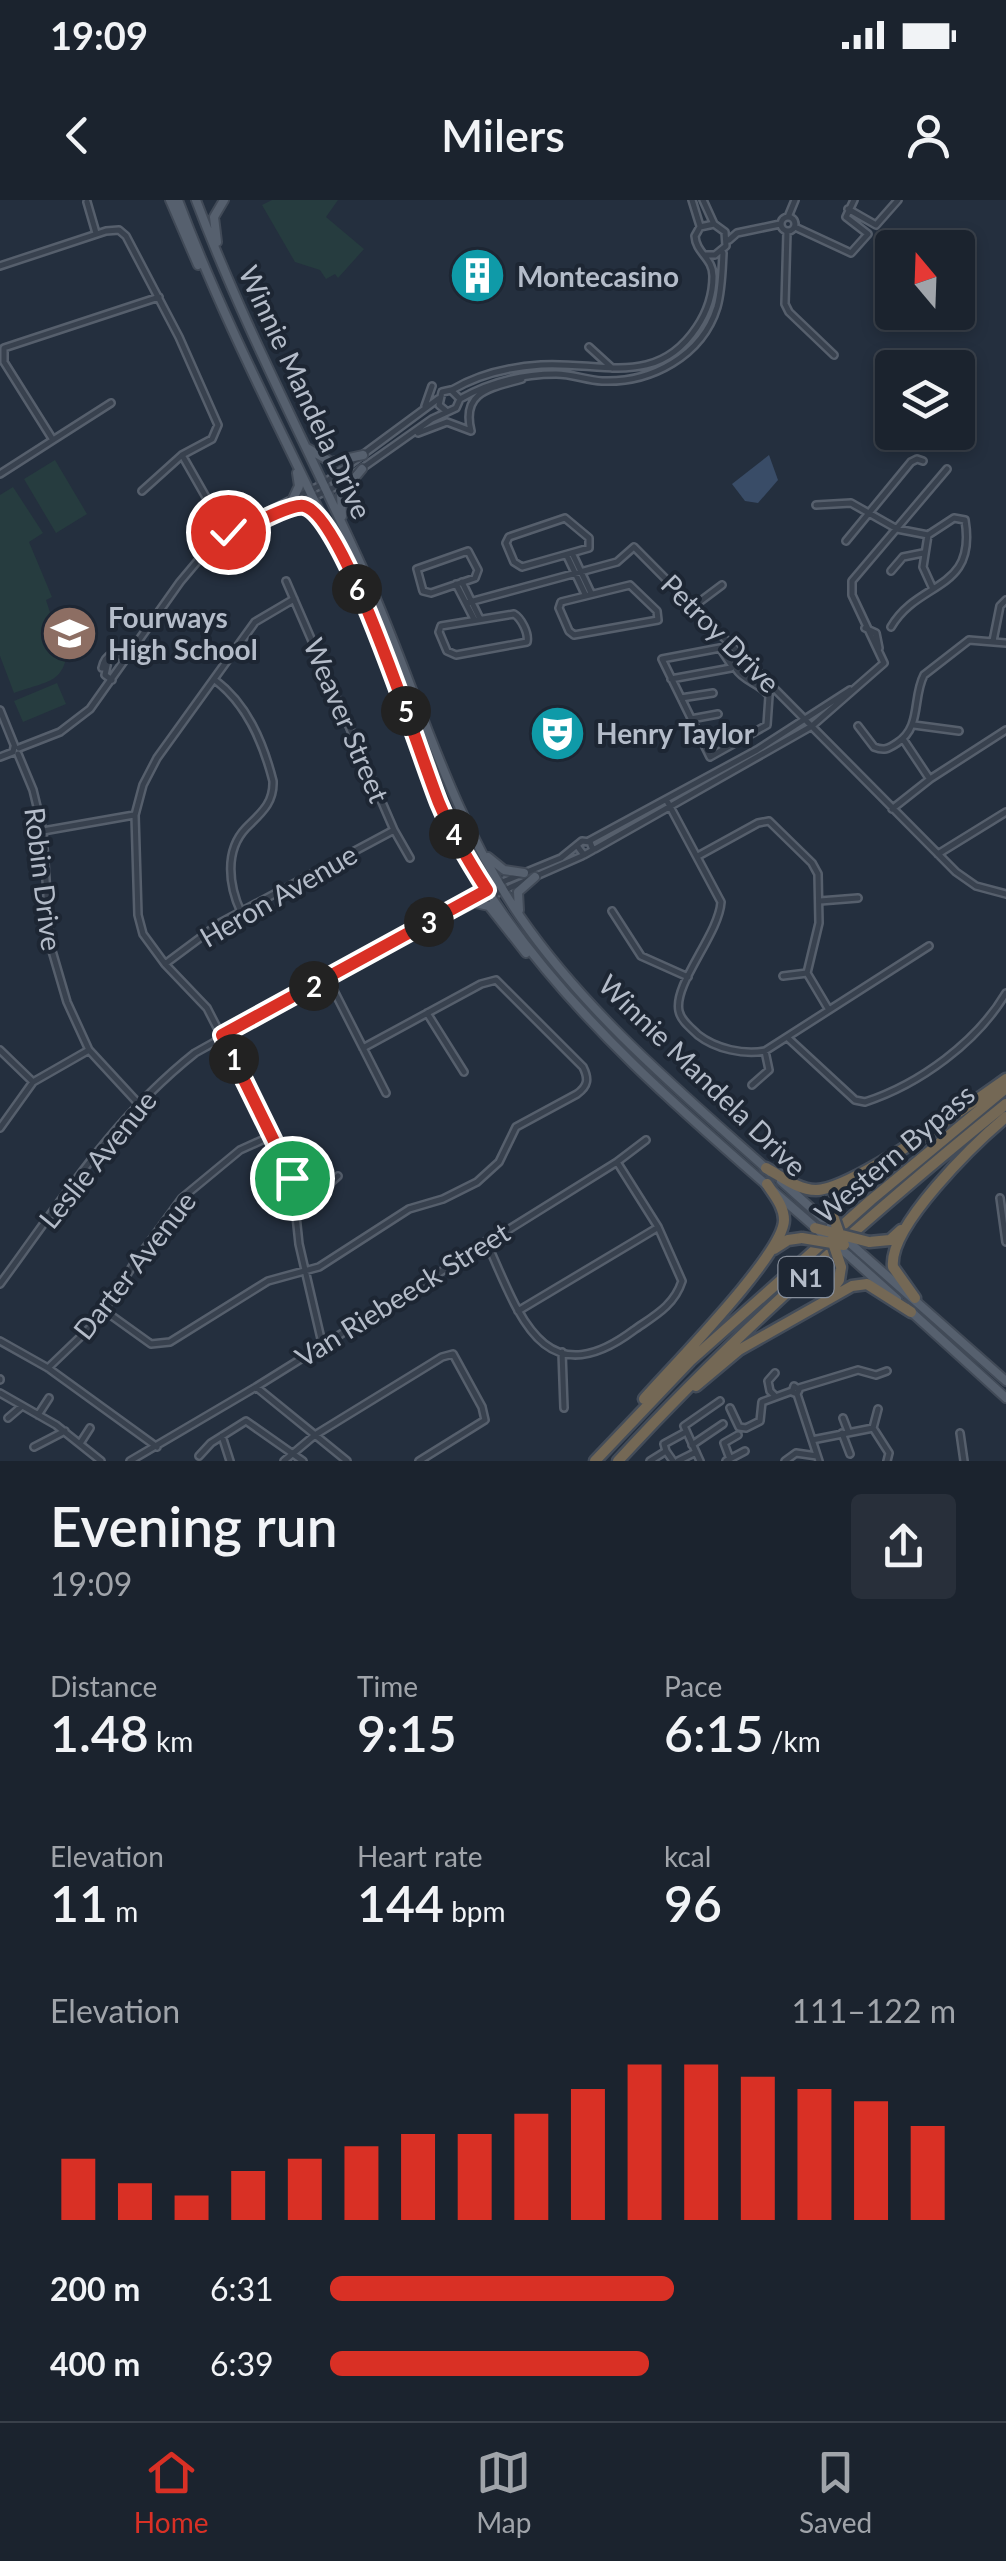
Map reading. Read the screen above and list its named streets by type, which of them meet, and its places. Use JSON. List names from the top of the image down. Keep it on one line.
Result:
{"streets":{"highway":["Western Bypass","N1"],"main road":["Winnie Mandela Drive"],"street":["Petroy Drive","Weaver Street","Robin Drive","Heron Avenue","Leslie Avenue","Darter Avenue","Van Riebeeck Street"]},"crossings":[["Winnie Mandela Drive","Leslie Avenue"],["Weaver Street","Heron Avenue"],["Robin Drive","Leslie Avenue"]],"places":{"building":["Montecasino"],"school or university":["Fourways High School"],"theatre":["Henry Taylor"]},"north":"top","page":{"status":"19:09","header":"Milers","pins":["6","5","4","3","2","1"],"heading":["Evening run","19:09"],"stats":[["Distance","1.48 km"],["Time","9:15"],["Pace","6:15 /km"],["Elevation","11 m"],["Heart rate","144 bpm"],["kcal","96"]],"chart":["Elevation","111–122 m"],"list":[{"name":"200 m","note":"6:31"},{"name":"400 m","note":"6:39"}],"tabs":["Home","Map","Saved"]}}
